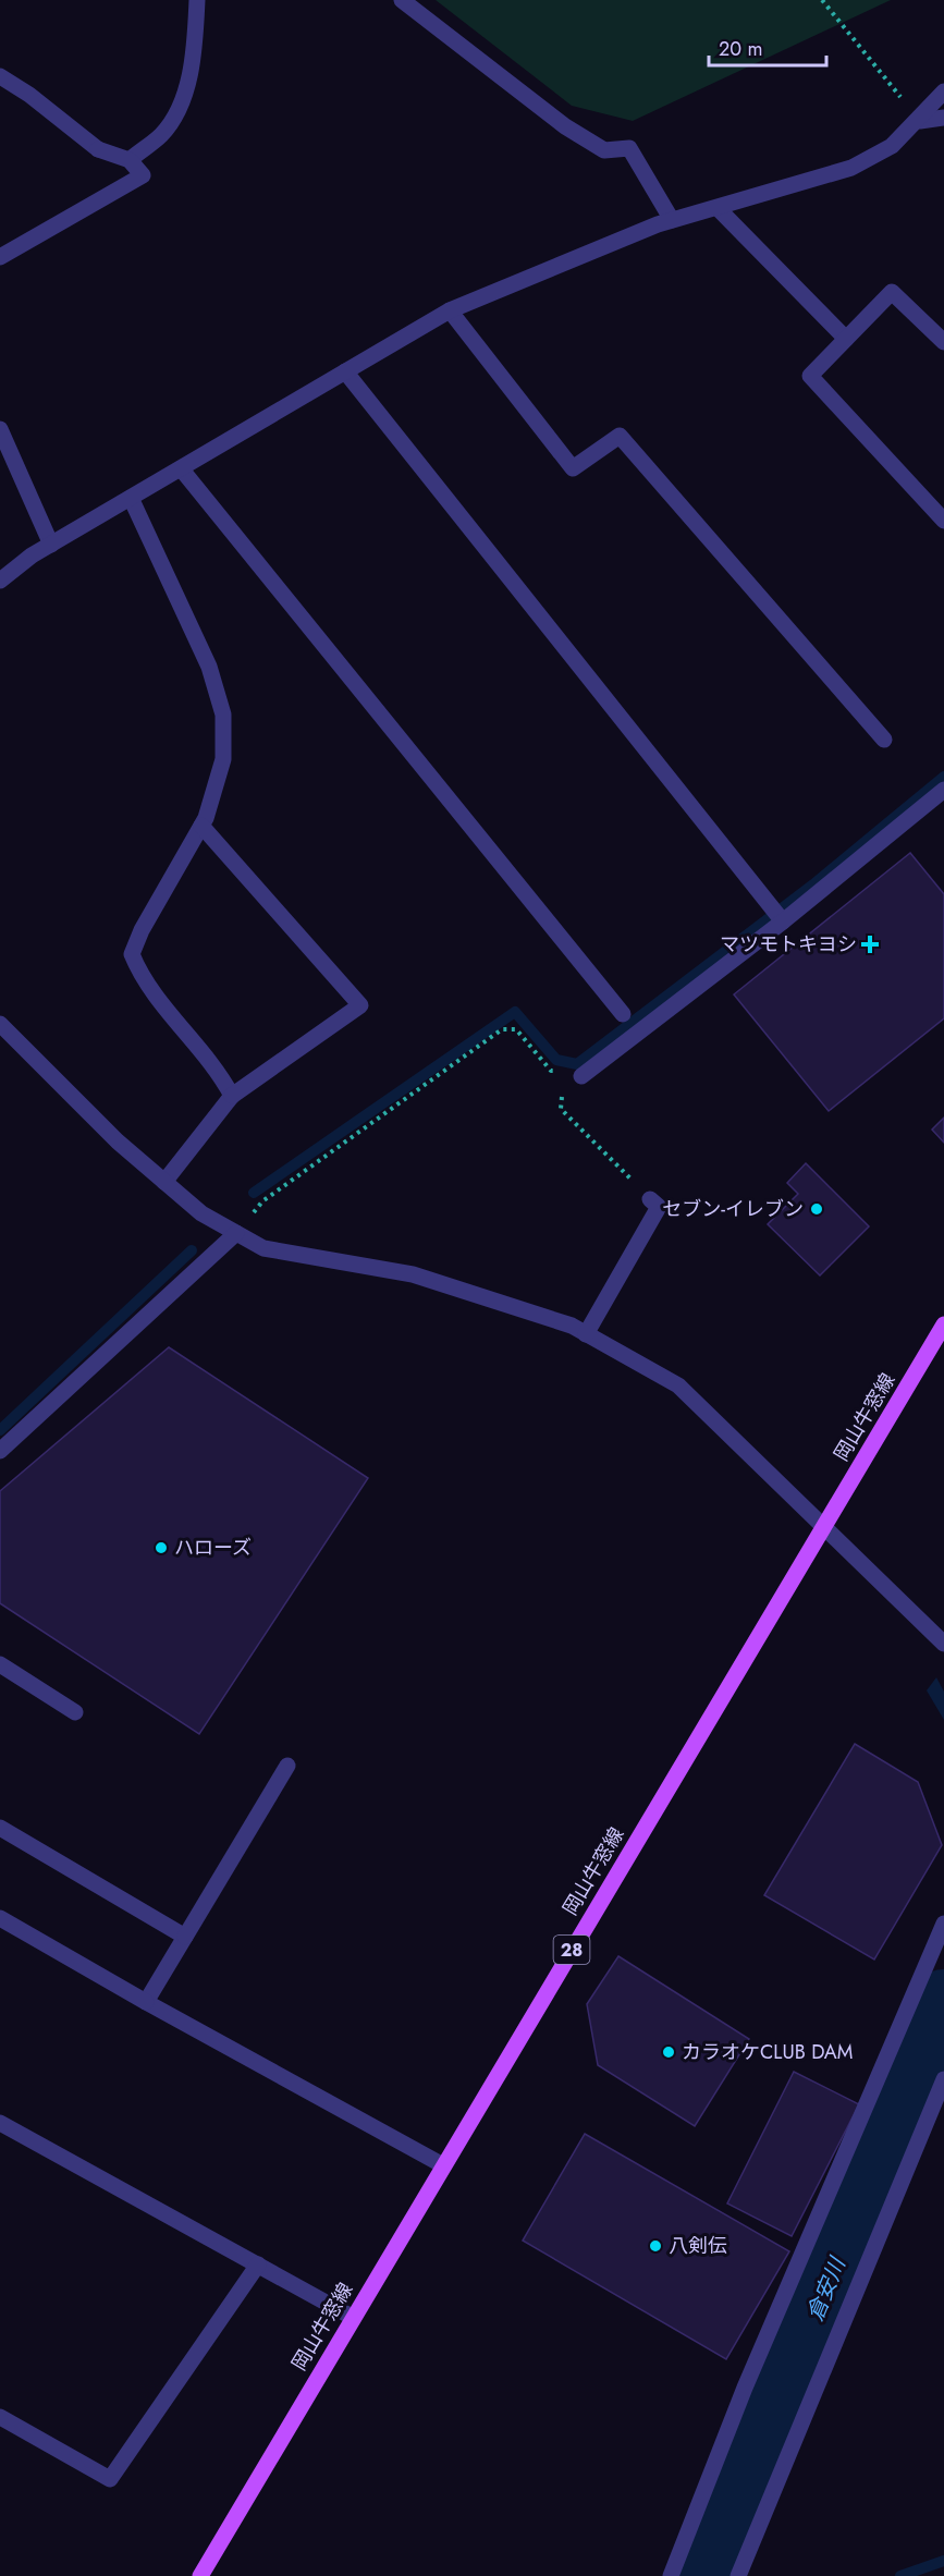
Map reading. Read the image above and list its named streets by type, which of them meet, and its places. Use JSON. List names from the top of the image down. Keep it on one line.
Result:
{"streets":{"main road":["岡山牛窓線","28"]},"water":["倉安川"],"places":{"health":["マツモトキヨシ"],"other":["セブン-イレブン","ハローズ","カラオケCLUB DAM","八剣伝"]},"scale_bar":"20 m"}
